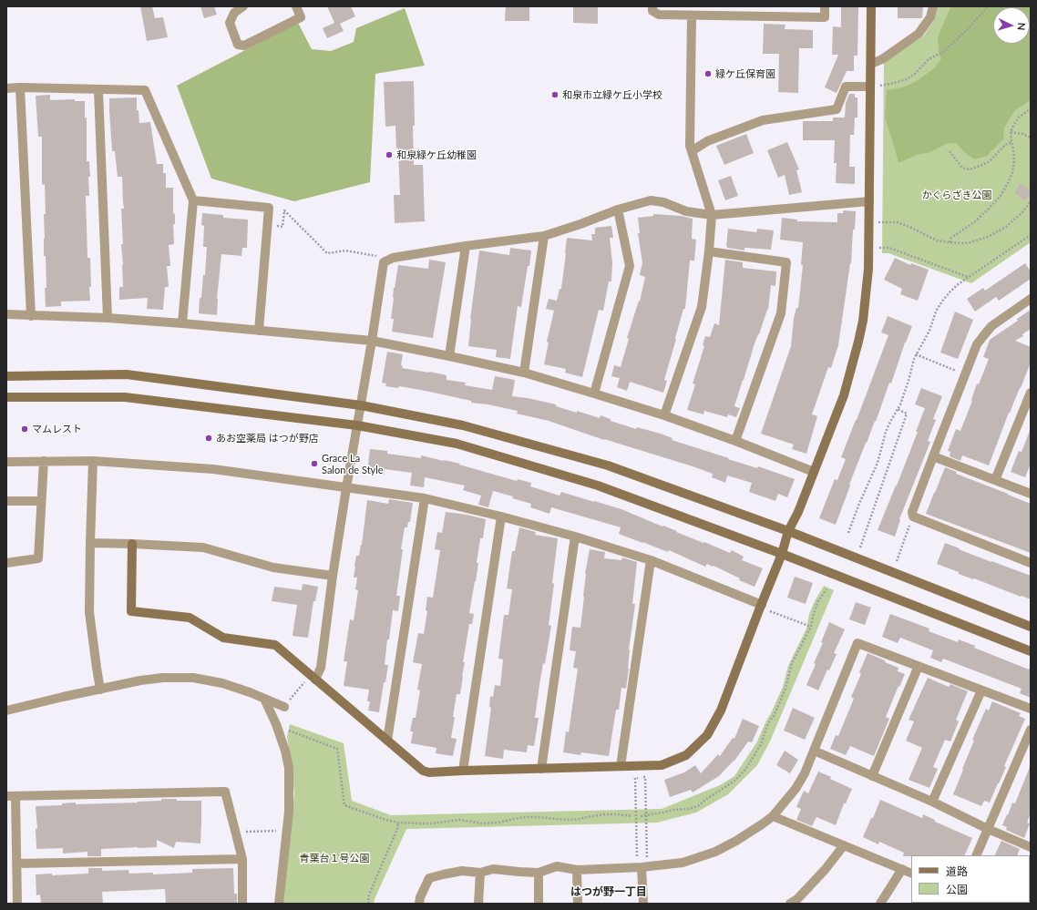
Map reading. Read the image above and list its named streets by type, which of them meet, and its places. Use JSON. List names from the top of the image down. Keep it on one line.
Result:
{"districts":["はつが野一丁目"],"parks":["かぐらざき公園","青葉台１号公園"],"places":["緑ケ丘保育園","和泉市立緑ケ丘小学校","和泉緑ケ丘幼稚園","マムレスト","あお空薬局 はつが野店","Grace La Salon de Style"],"legend":["道路","公園"],"north":"right"}
